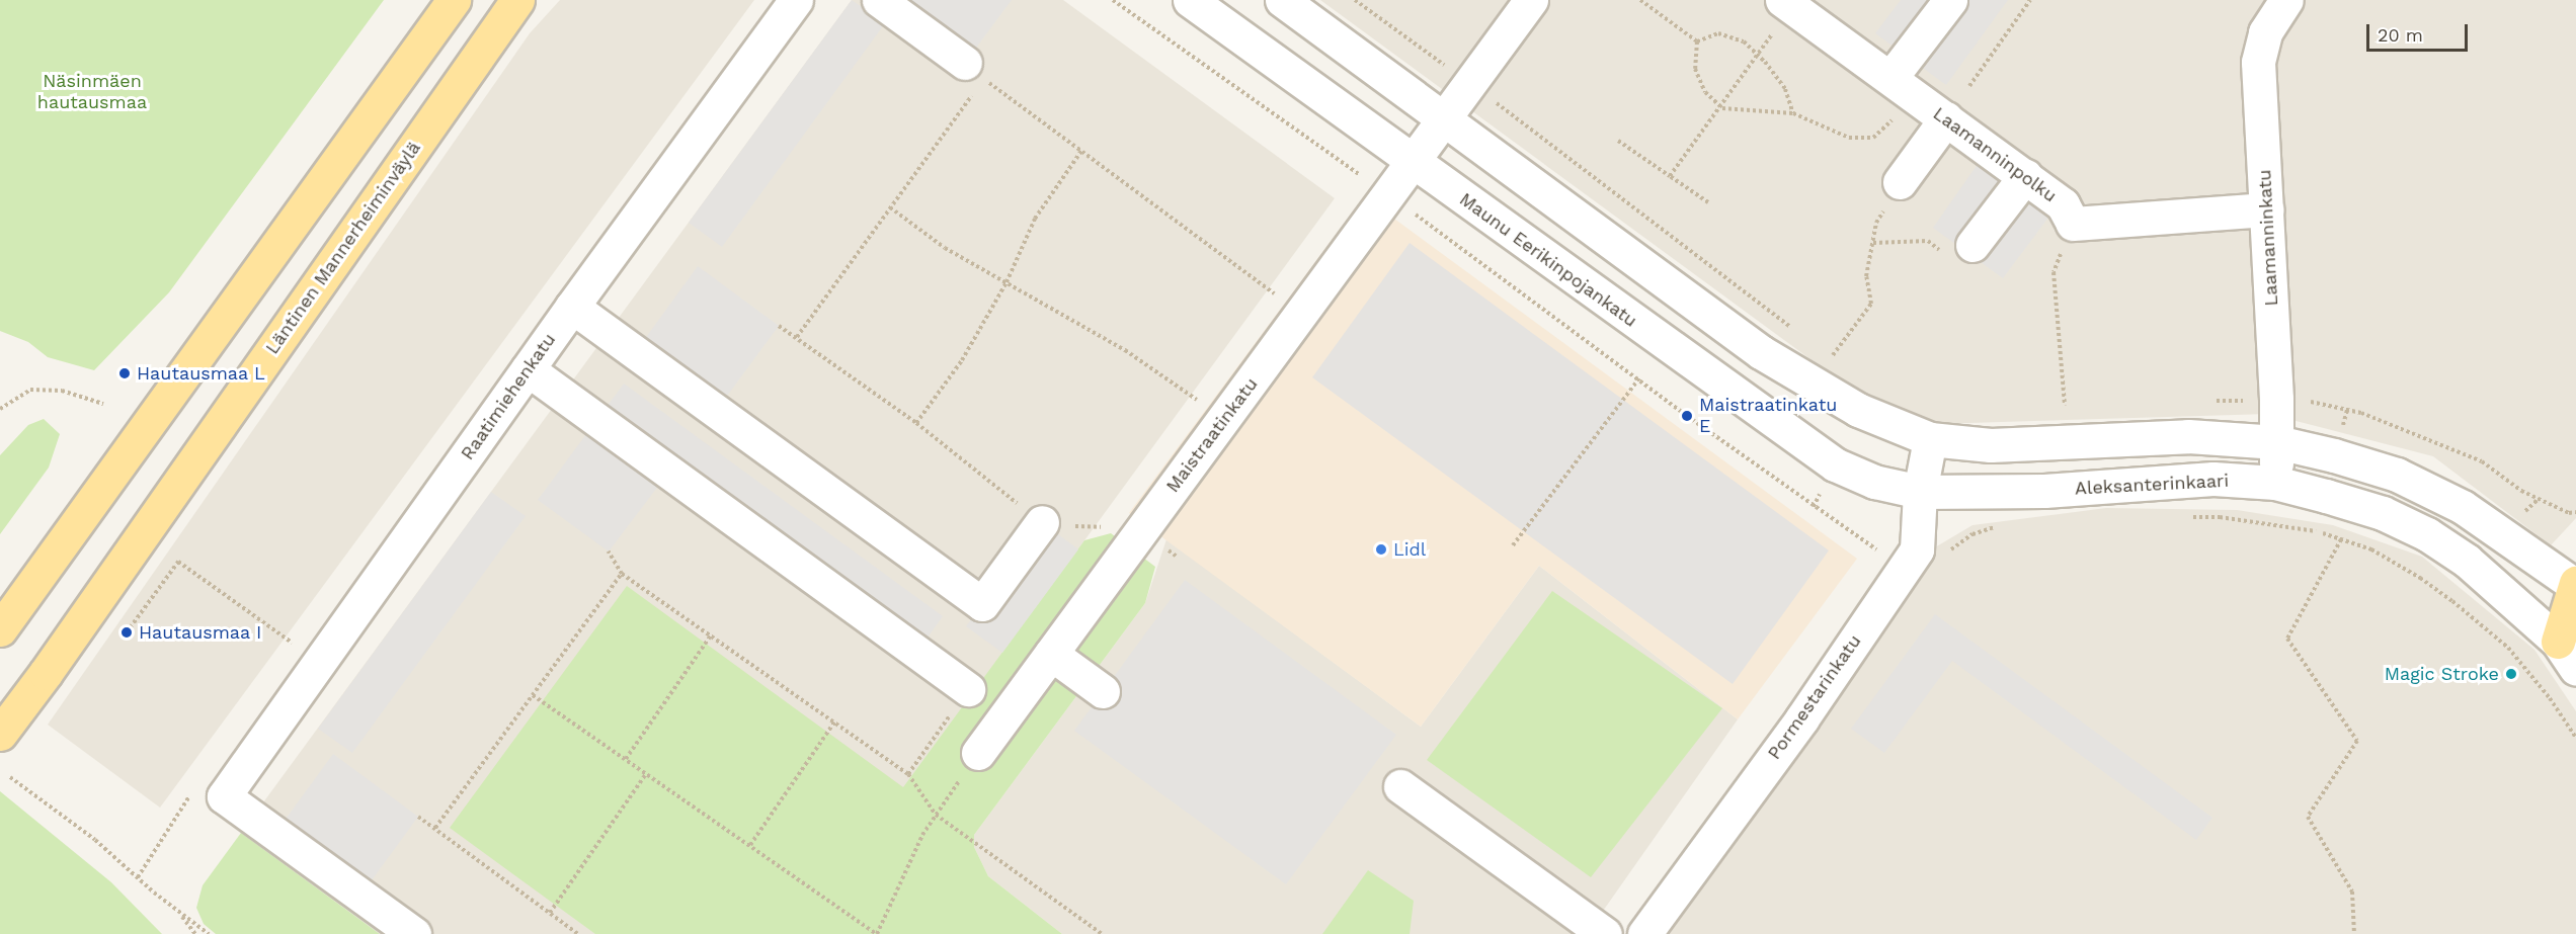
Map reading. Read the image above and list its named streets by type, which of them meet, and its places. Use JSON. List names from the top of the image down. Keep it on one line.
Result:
{"streets":{"main road":["Läntinen Mannerheiminväylä"],"street":["Laamanninpolku","Laamanninkatu","Maunu Eerikinpojankatu","Raatimiehenkatu","Maistraatinkatu","Aleksanterinkaari","Pormestarinkatu"]},"crossings":[["Laamanninkatu","Aleksanterinkaari"],["Maunu Eerikinpojankatu","Maistraatinkatu"],["Maunu Eerikinpojankatu","Aleksanterinkaari"],["Maunu Eerikinpojankatu","Pormestarinkatu"],["Aleksanterinkaari","Pormestarinkatu"]],"parks":["Näsinmäen hautausmaa"],"places":["Hautausmaa L","Maistraatinkatu E","Lidl","Hautausmaa I","Magic Stroke"],"scale_bar":"20 m"}
